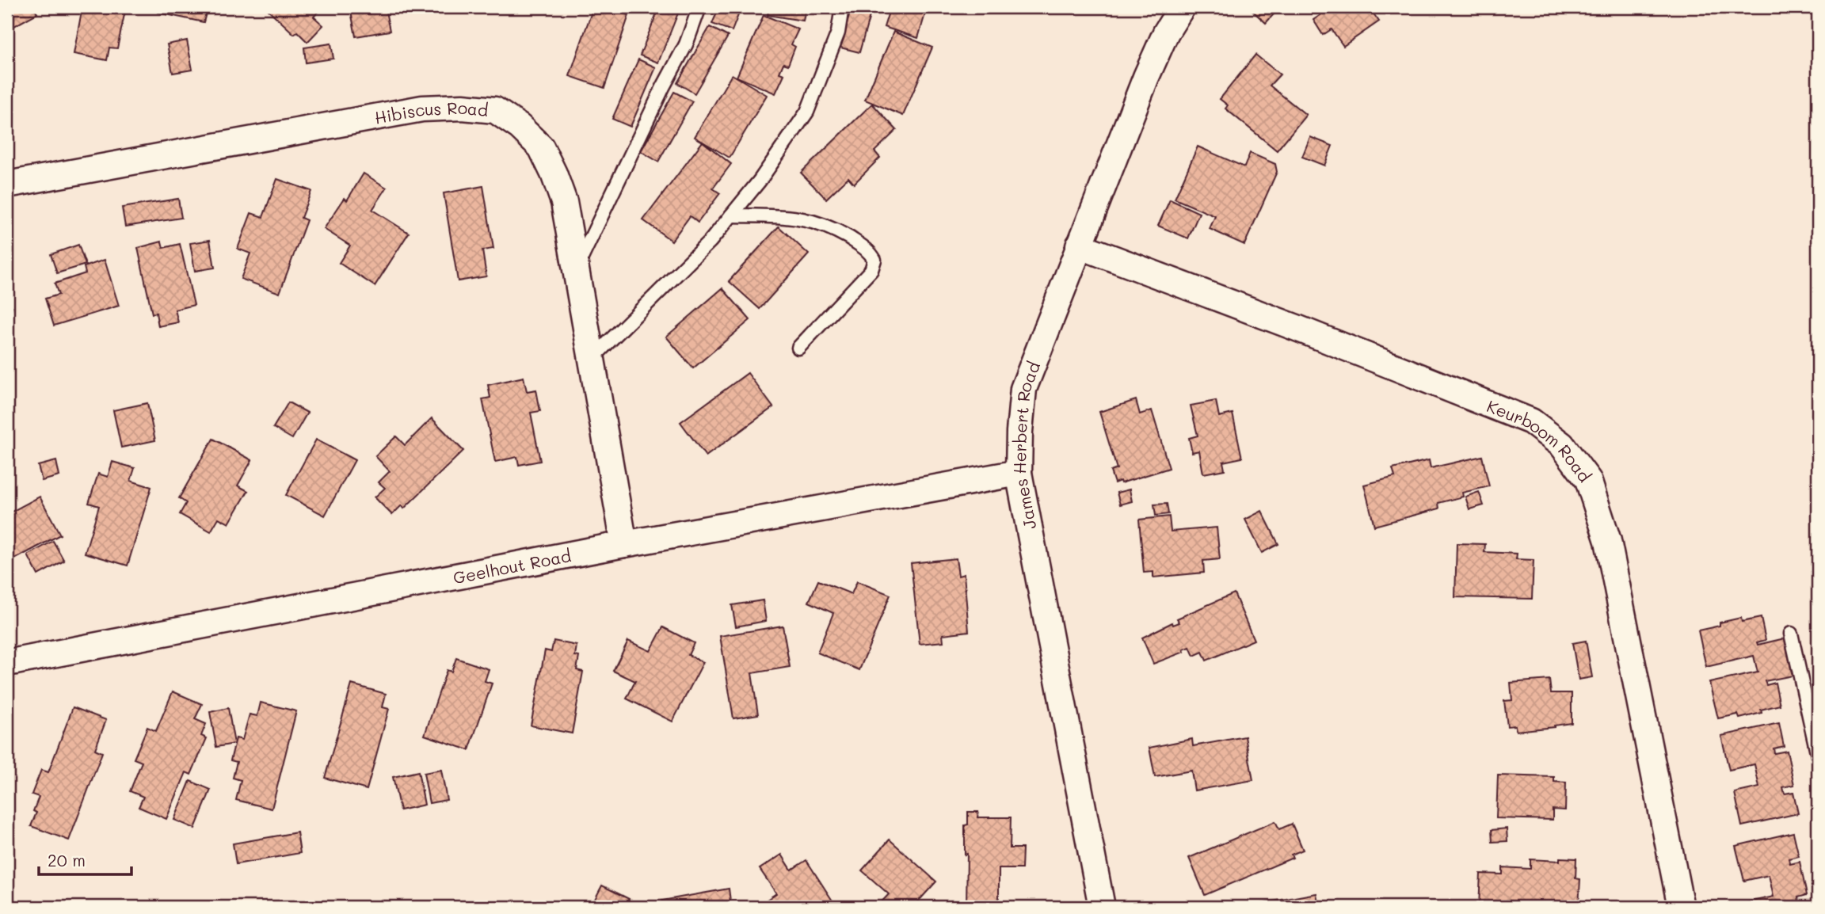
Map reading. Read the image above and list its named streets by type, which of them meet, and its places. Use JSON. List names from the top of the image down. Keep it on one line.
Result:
{"streets":{"street":["Hibiscus Road","Keurboom Road","James Herbert Road","Geelhout Road"]},"crossings":[["Hibiscus Road","Geelhout Road"],["Keurboom Road","James Herbert Road"],["James Herbert Road","Geelhout Road"]],"scale_bar":"20 m"}
